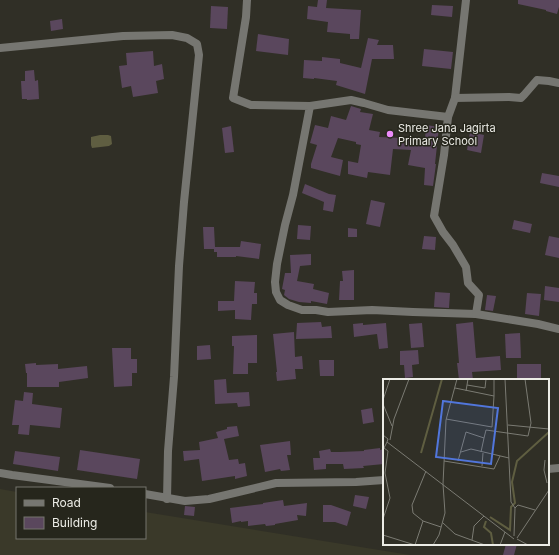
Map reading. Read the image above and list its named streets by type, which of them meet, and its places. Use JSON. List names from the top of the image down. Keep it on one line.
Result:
{"places":["Shree Jana Jagirta Primary School"],"legend":["Road","Building"]}
